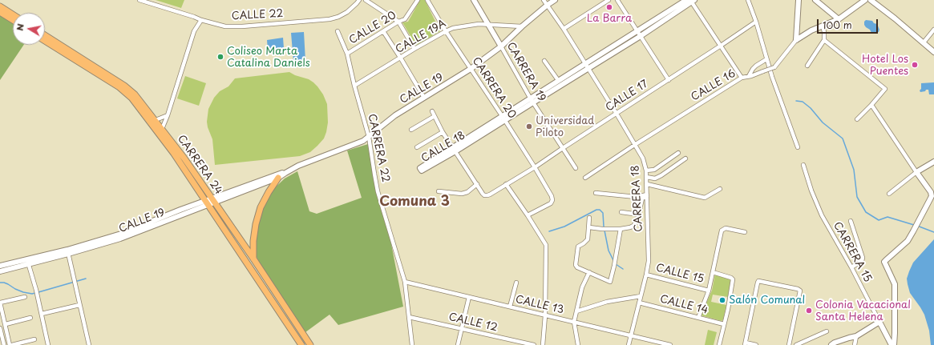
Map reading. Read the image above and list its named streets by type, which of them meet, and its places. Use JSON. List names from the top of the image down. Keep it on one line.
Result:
{"streets":{"main road":["CARRERA 24"],"street":["CALLE 22","CALLE 20","CALLE 19A","CARRERA 19","CALLE 16","CARRERA 20","CALLE 19","CALLE 17","CALLE 18","CARRERA 22","CARRERA 18","CARRERA 15","CALLE 15","CALLE 13","CALLE 14","CALLE 12"]},"crossings":[["CALLE 20","CARRERA 22"],["CALLE 19A","CARRERA 19"],["CALLE 19A","CARRERA 20"],["CALLE 19A","CALLE 19"],["CALLE 19A","CARRERA 22"],["CARRERA 19","CALLE 19"],["CARRERA 19","CALLE 17"],["CARRERA 19","CALLE 18"],["CALLE 16","CARRERA 18"],["CARRERA 20","CALLE 19"],["CARRERA 20","CALLE 17"],["CARRERA 20","CALLE 18"],["CALLE 19","CARRERA 22"],["CALLE 19","CARRERA 24"],["CALLE 19","CARRERA 18"],["CALLE 17","CARRERA 18"],["CALLE 18","CARRERA 18"],["CARRERA 22","CALLE 13"],["CARRERA 22","CALLE 12"],["CARRERA 18","CALLE 15"],["CARRERA 18","CALLE 13"],["CARRERA 18","CALLE 14"],["CALLE 15","CALLE 14"]],"districts":["Comuna 3"],"places":["La Barra","Coliseo Marta Catalina Daniels","Hotel Los Puentes","Universidad Piloto","Salón Comunal","Colonia Vacacional Santa Helena"],"scale_bar":"100 m","north":"left"}
